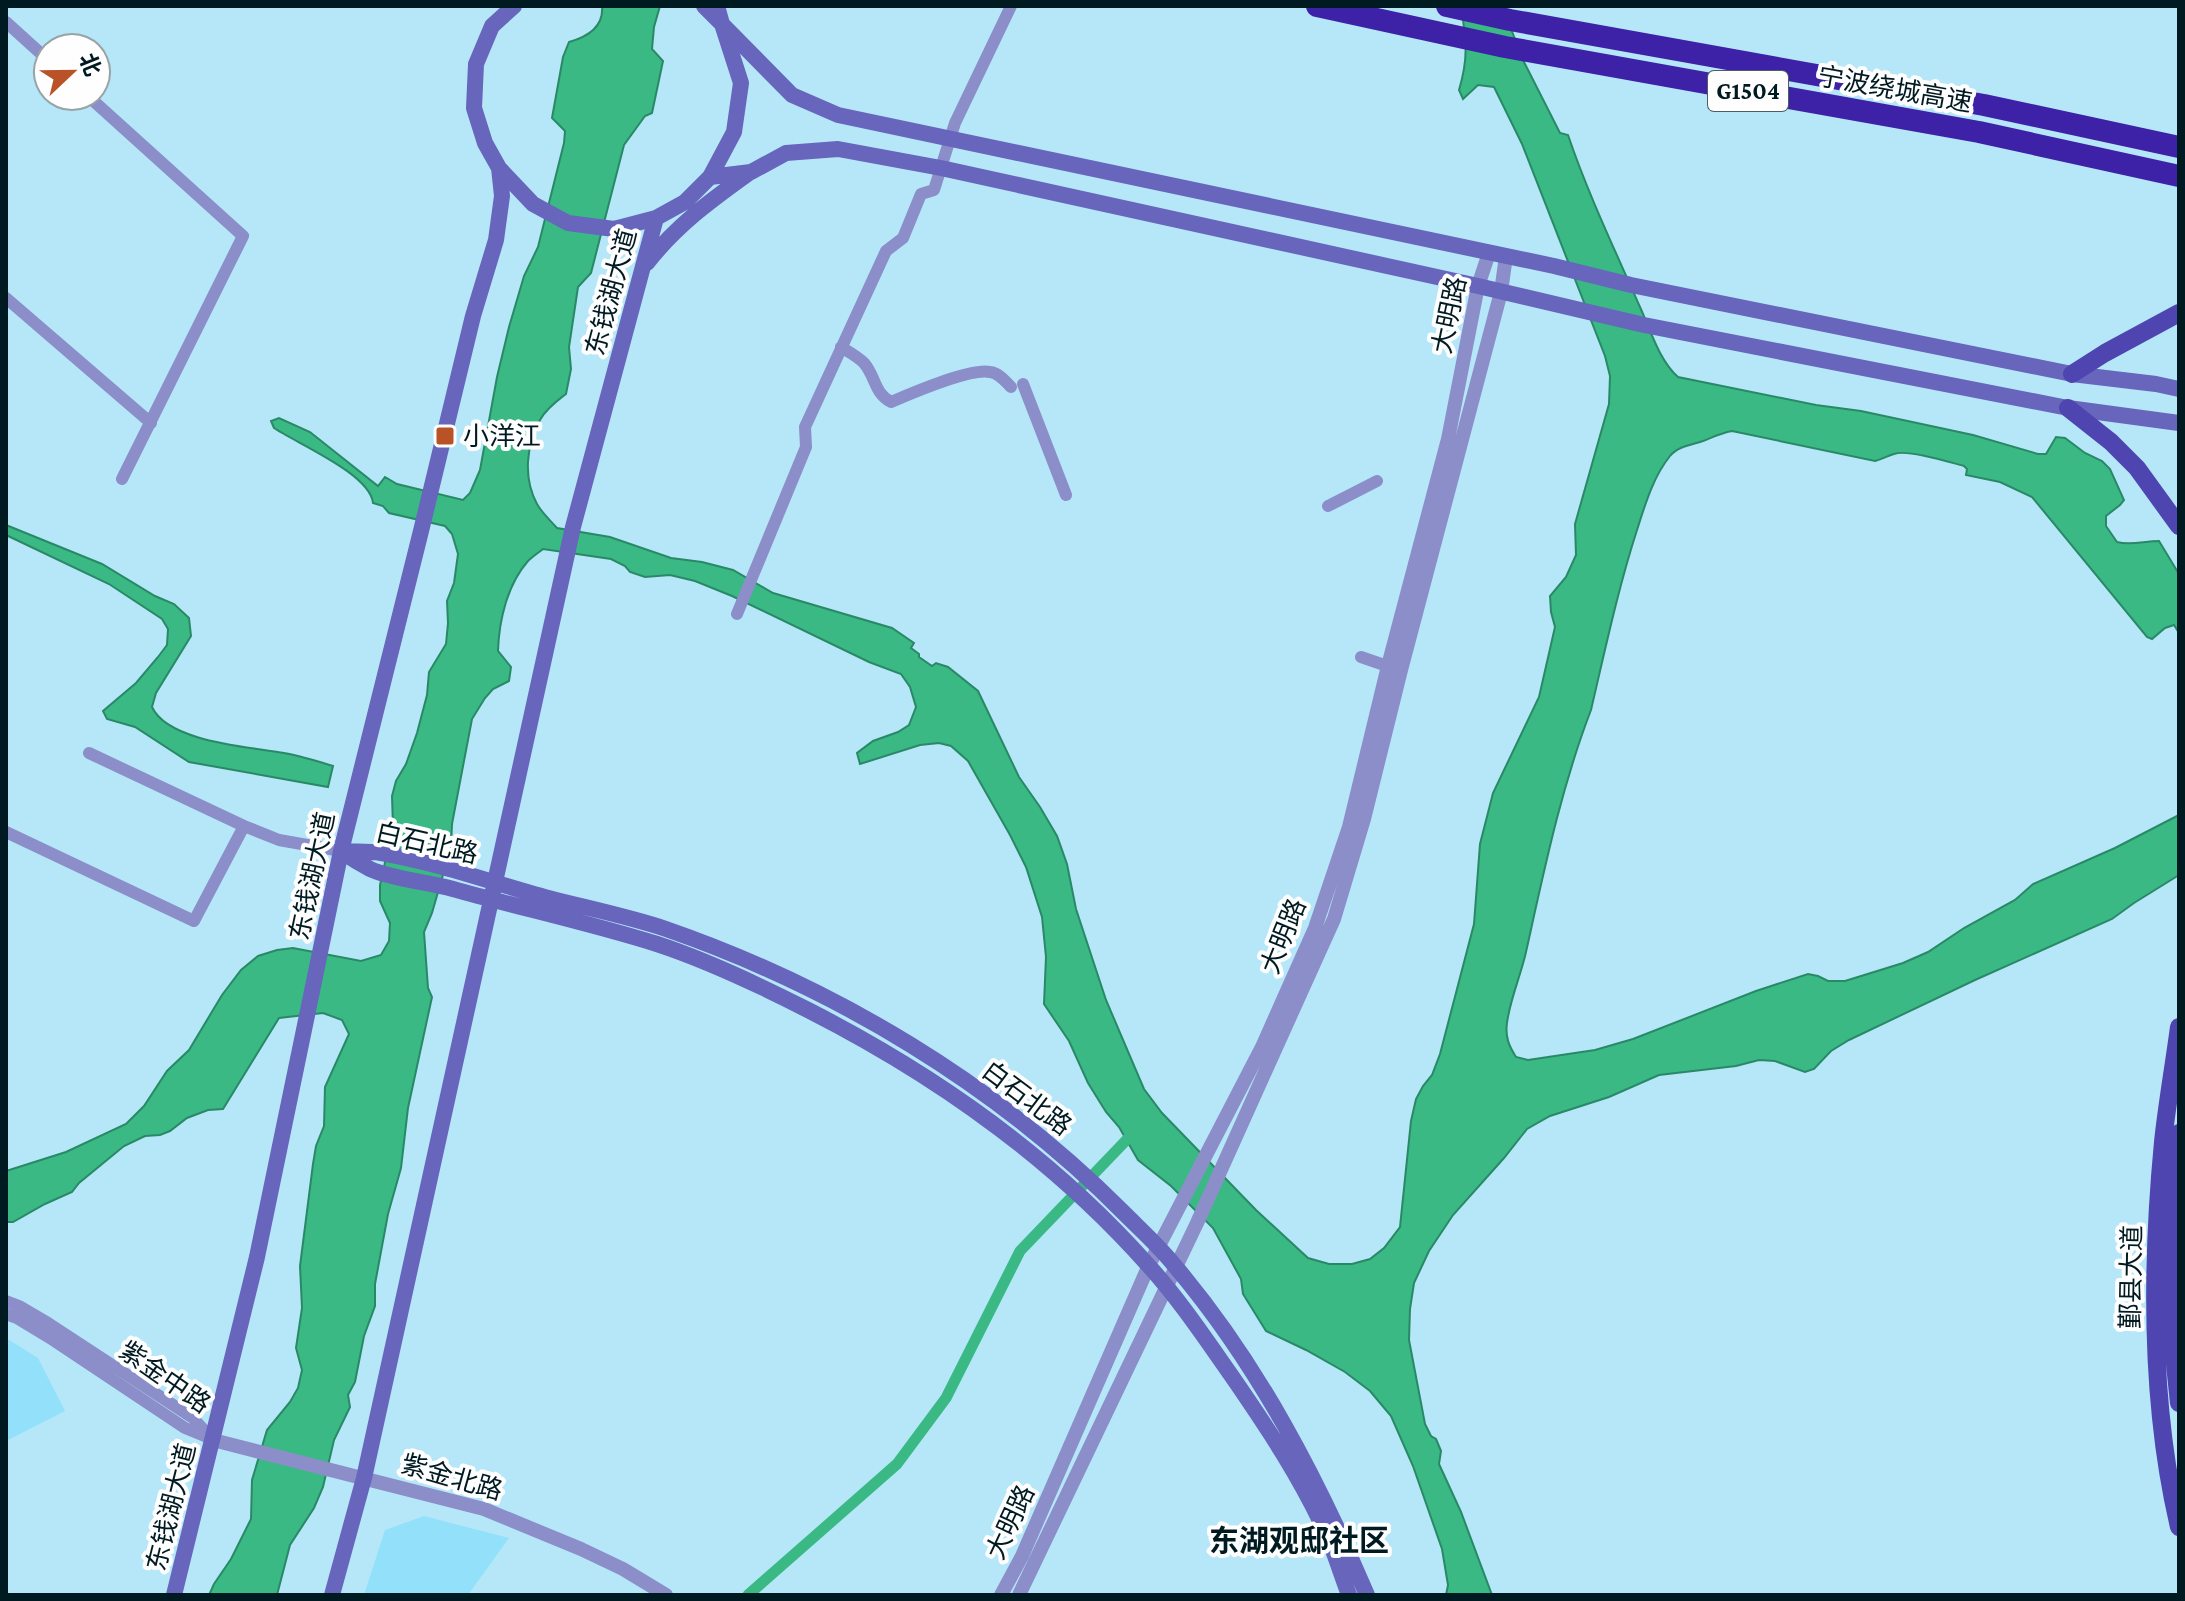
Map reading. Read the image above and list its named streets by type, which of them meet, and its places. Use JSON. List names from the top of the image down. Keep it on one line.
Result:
{"streets":{"highway":["宁波绕城高速","G1504"],"main road":["东钱湖大道","白石北路","鄞县大道"],"street":["大明路","紫金中路","紫金北路"]},"crossings":[["东钱湖大道","白石北路"],["东钱湖大道","紫金中路"],["东钱湖大道","紫金北路"],["大明路","白石北路"],["紫金中路","紫金北路"]],"districts":["东湖观邸社区"],"places":{"transit":["小洋江"]},"north":"right"}
